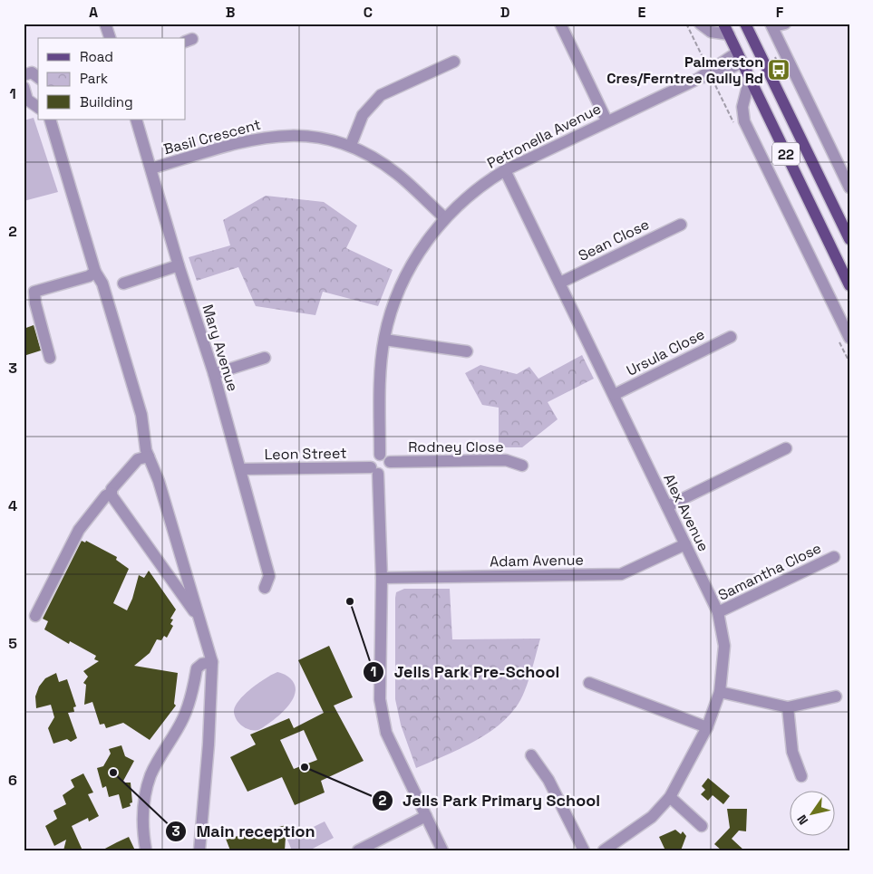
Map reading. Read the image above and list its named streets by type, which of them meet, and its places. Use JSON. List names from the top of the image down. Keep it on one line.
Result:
{"streets":{"main road":["22"],"street":["Petronella Avenue","Basil Crescent","Sean Close","Mary Avenue","Ursula Close","Rodney Close","Leon Street","Alex Avenue","Adam Avenue","Samantha Close"]},"crossings":[["Petronella Avenue","Basil Crescent"],["Petronella Avenue","22"],["Petronella Avenue","Rodney Close"],["Petronella Avenue","Leon Street"],["Petronella Avenue","Alex Avenue"],["Basil Crescent","Mary Avenue"],["Sean Close","Alex Avenue"],["Mary Avenue","Leon Street"],["Ursula Close","Alex Avenue"],["Rodney Close","Leon Street"],["Alex Avenue","Adam Avenue"],["Alex Avenue","Samantha Close"]],"places":{"bus stop":["Palmerston Cres/Ferntree Gully Rd"],"other":["Jells Park Pre-School","Jells Park Primary School","Main reception"]},"legend":["Road","Park","Building"],"north":"bottom left","grid":{"columns":["A","B","C","D","E","F"],"rows":["1","2","3","4","5","6"]}}
